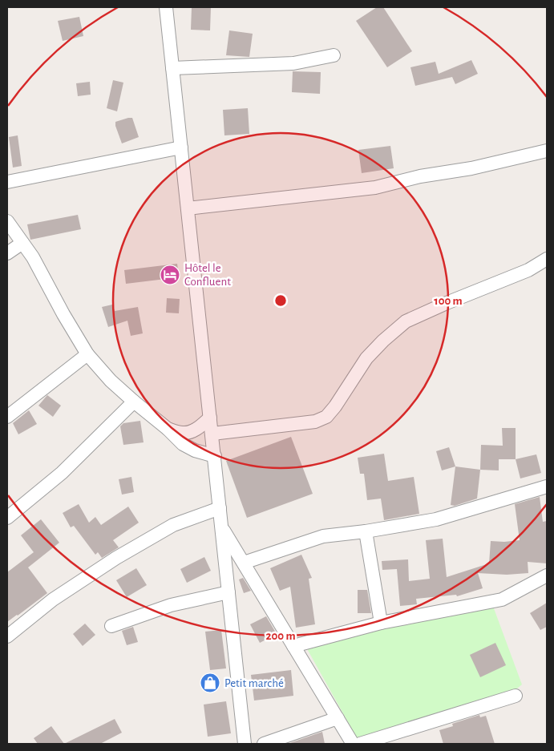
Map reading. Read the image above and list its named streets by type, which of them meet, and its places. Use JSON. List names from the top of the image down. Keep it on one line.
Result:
{"places":{"hotel":["Hôtel le Confluent"],"shop":["Petit marché"]},"rings":["100 m","200 m"]}
